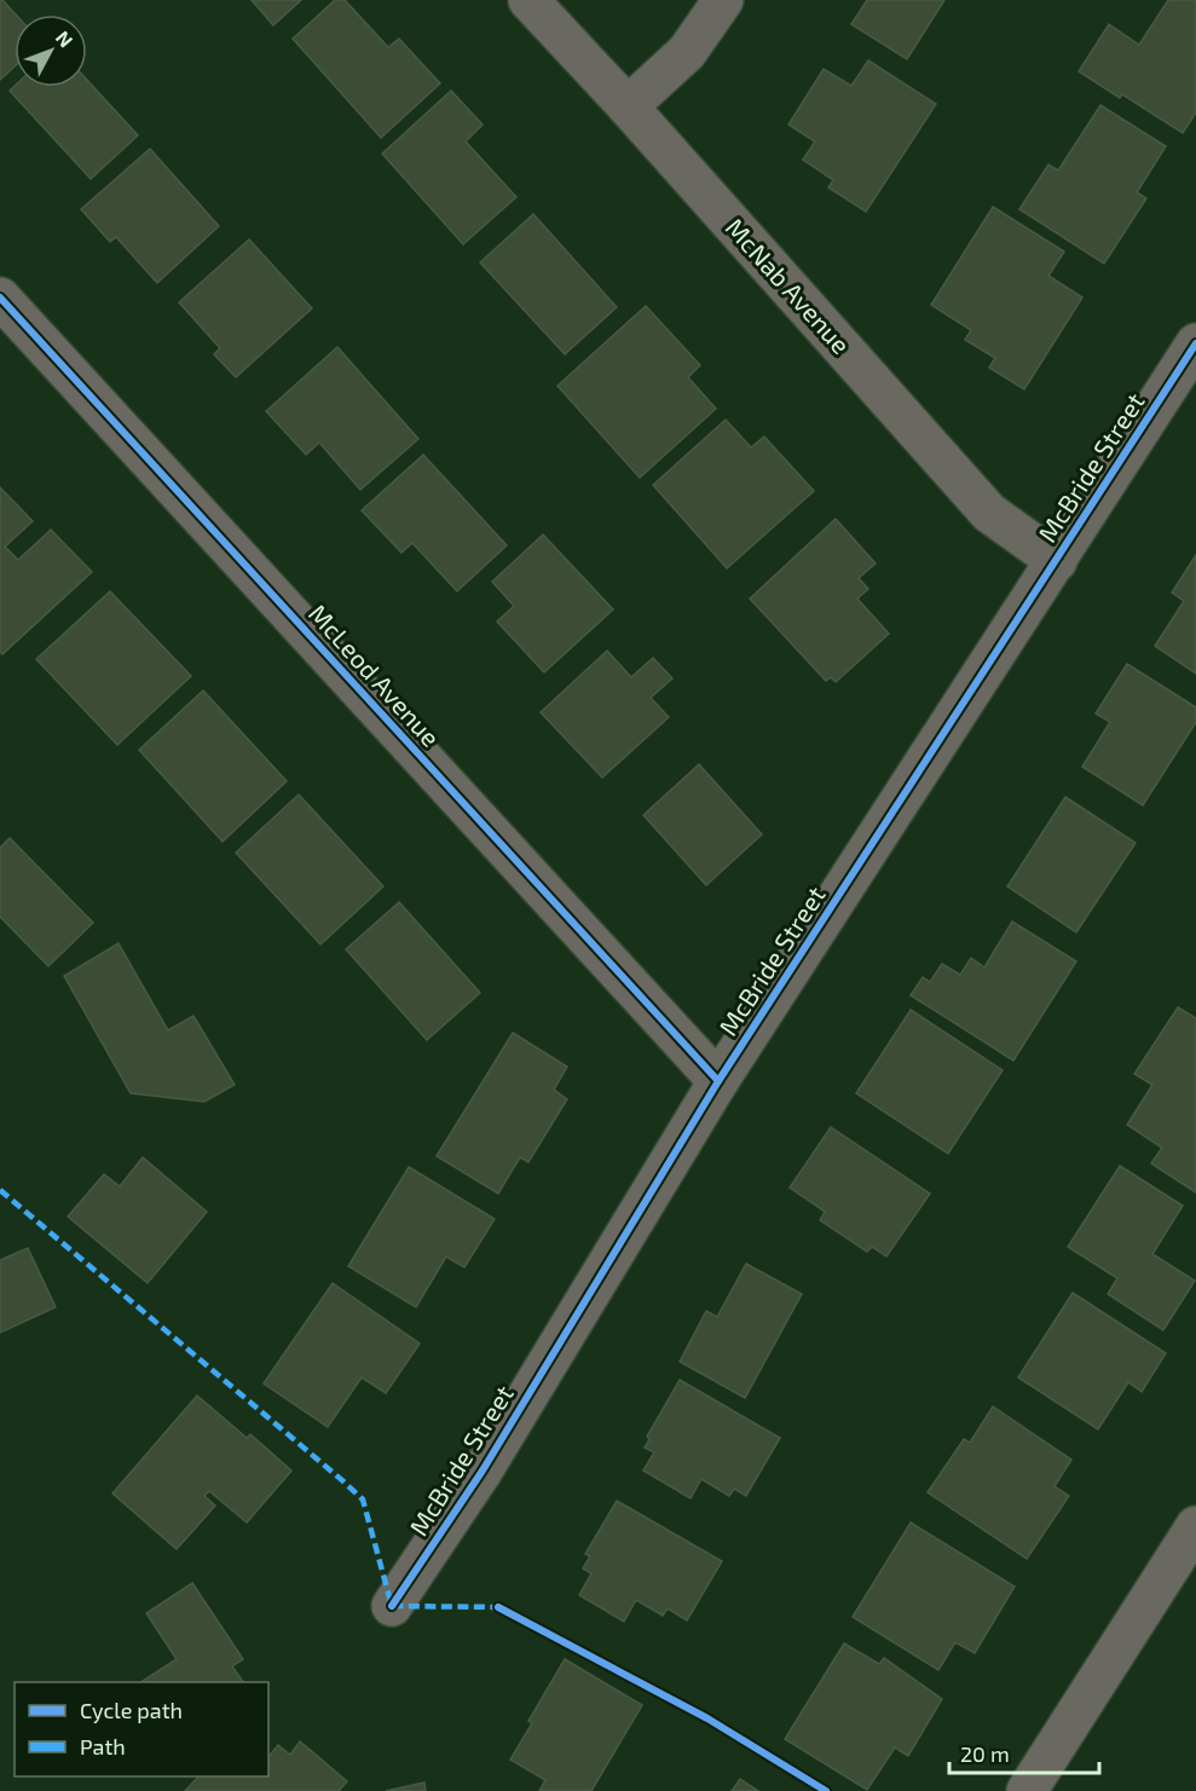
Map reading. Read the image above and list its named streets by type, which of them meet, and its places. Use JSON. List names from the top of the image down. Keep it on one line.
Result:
{"streets":{"street":["McNab Avenue","McBride Street","McLeod Avenue"]},"crossings":[["McNab Avenue","McBride Street"],["McBride Street","McLeod Avenue"]],"legend":["Cycle path","Path"],"scale_bar":"20 m","north":"top right"}
